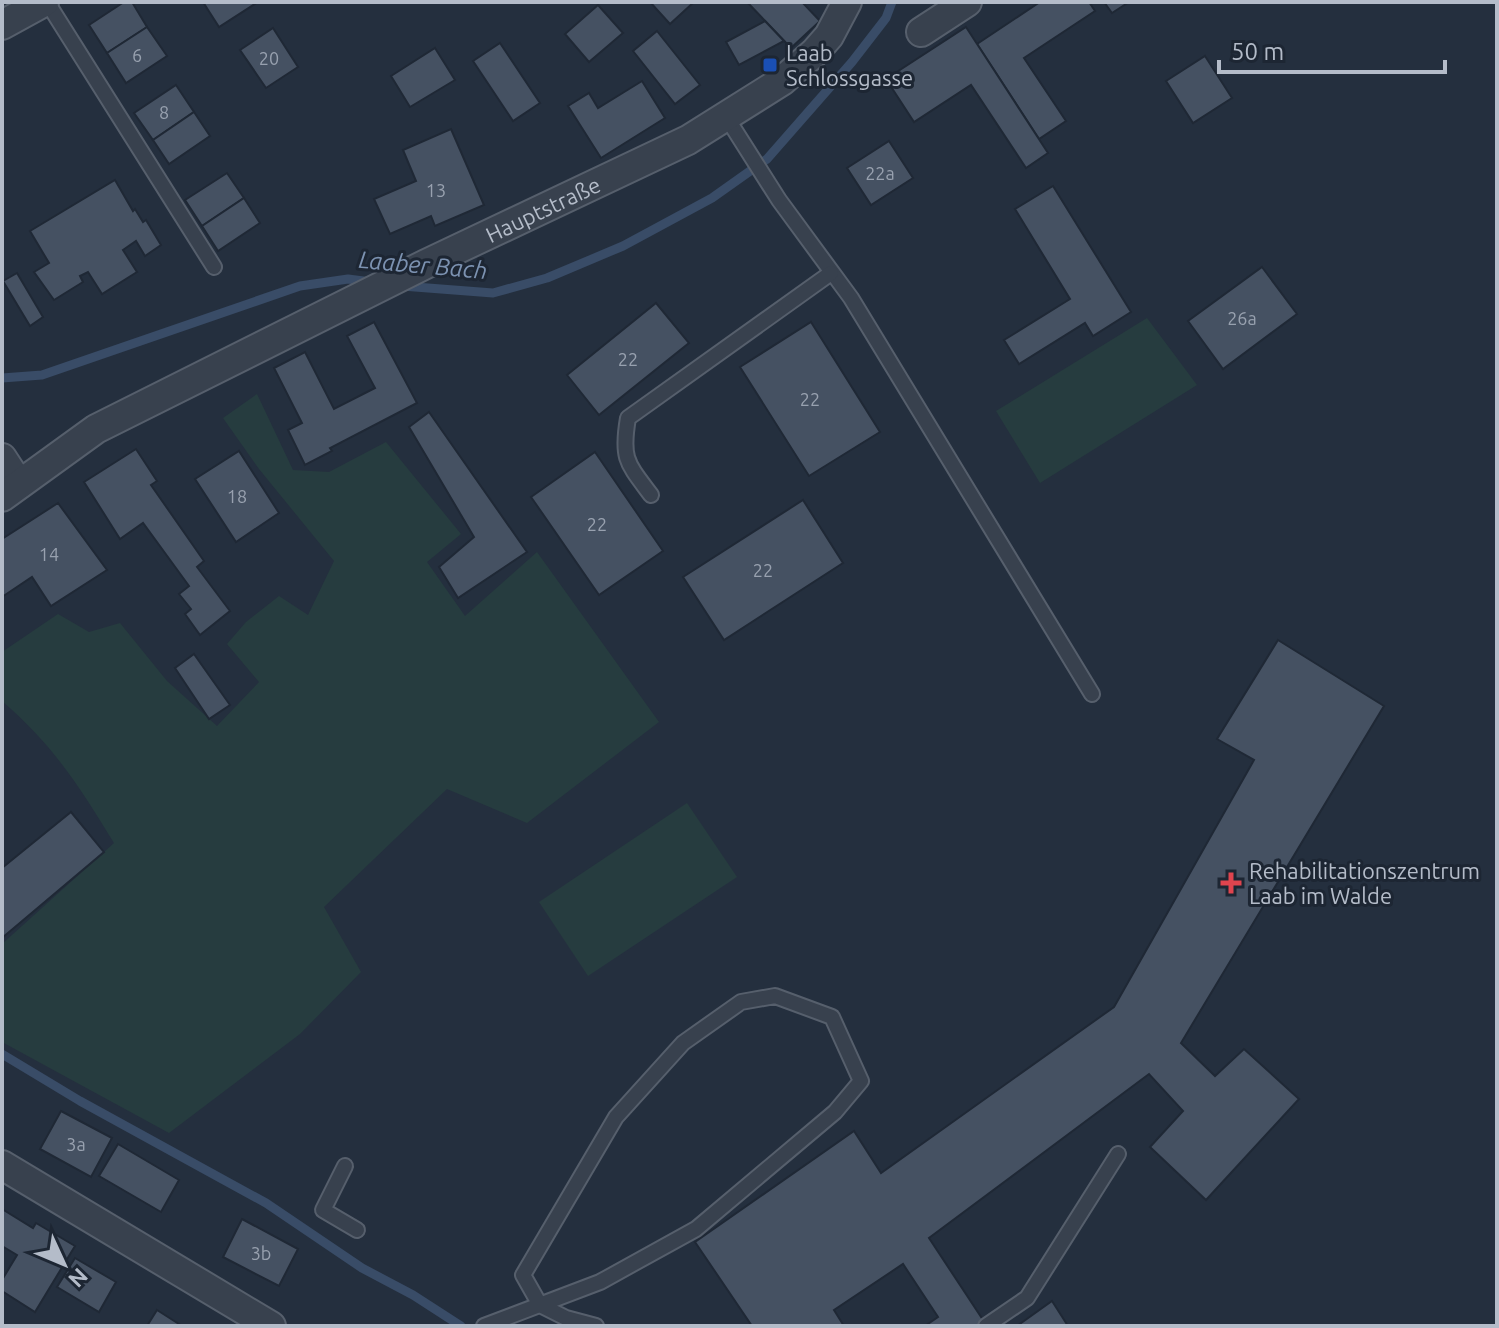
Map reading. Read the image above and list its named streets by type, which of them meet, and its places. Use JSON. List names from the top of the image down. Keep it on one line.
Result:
{"streets":{"street":["Hauptstraße"]},"water":["Laaber Bach"],"places":{"transit":["Laab Schlossgasse"],"health":["Rehabilitationszentrum Laab im Walde"]},"house_numbers":["6","20","8","22a","13","26a","22","22","18","22","14","22","3a","3b"],"scale_bar":"50 m","north":"bottom right"}
